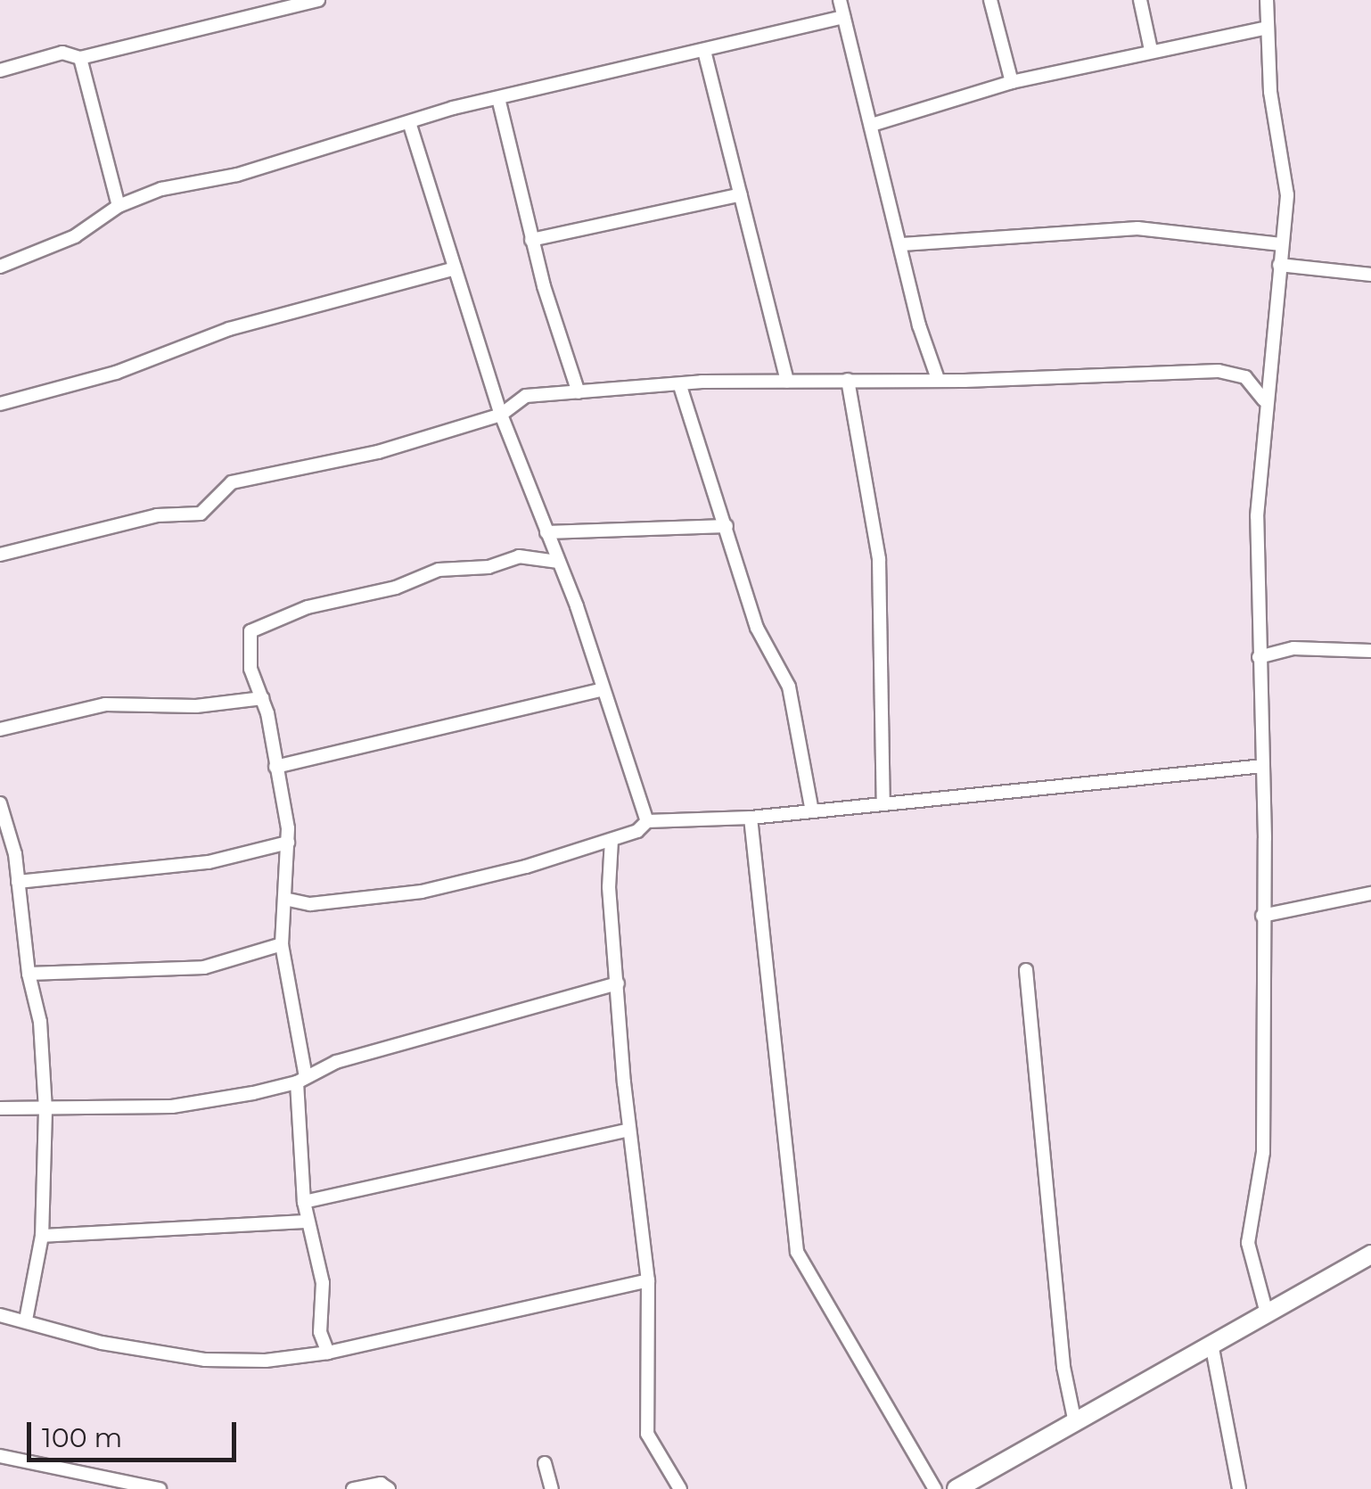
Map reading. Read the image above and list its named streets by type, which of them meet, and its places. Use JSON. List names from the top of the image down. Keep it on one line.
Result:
{"scale_bar":"100 m"}
